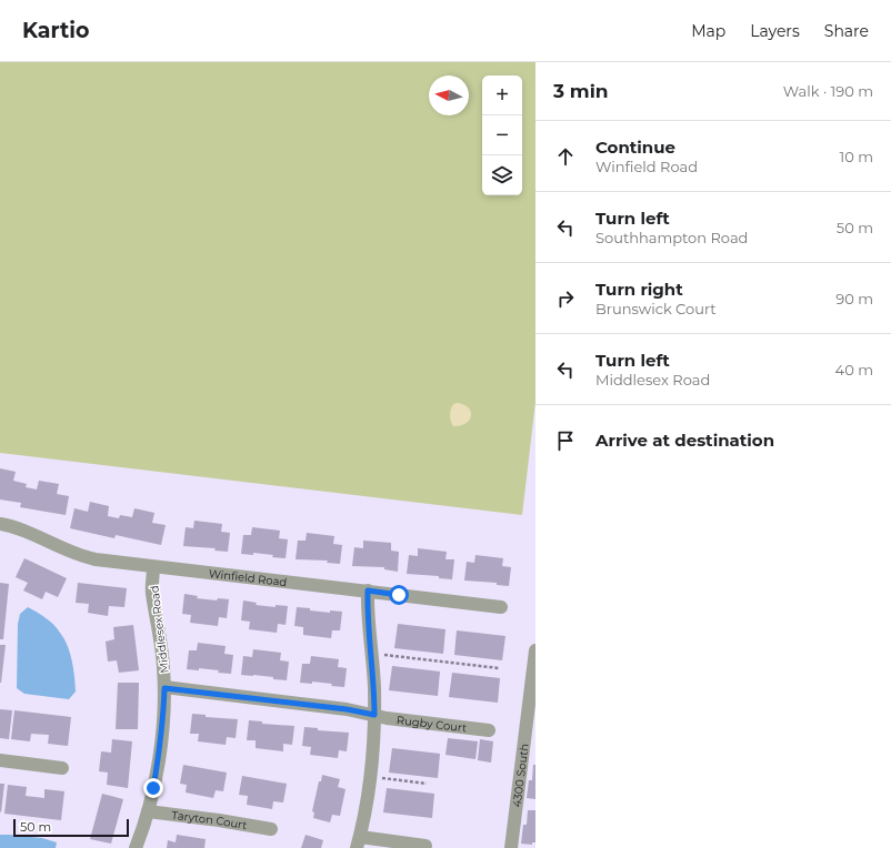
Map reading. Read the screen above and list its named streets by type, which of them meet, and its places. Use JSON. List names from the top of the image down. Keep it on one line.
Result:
{"streets":{"street":["Winfield Road","Middlesex Road","Rugby Court","4300 South","Taryton Court"]},"crossings":[["Winfield Road","Middlesex Road"],["Middlesex Road","Rugby Court"],["Middlesex Road","Taryton Court"]],"scale_bar":"50 m","north":"left","page":{"header":"Kartio","nav":["Map","Layers","Share"],"heading":["3 min","Walk · 190 m"],"map_buttons":["+","−"],"list":[["Continue","Winfield Road","10 m"],["Turn left","Southhampton Road","50 m"],["Turn right","Brunswick Court","90 m"],["Turn left","Middlesex Road","40 m"],"Arrive at destination"],"scale":"50 m"}}
